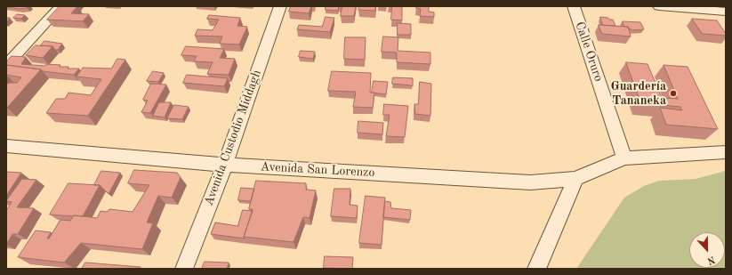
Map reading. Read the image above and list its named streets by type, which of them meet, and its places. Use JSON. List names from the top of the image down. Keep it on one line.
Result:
{"streets":{"street":["Calle Oruro","Avenida Custodio Middagh","Avenida San Lorenzo"]},"crossings":[["Calle Oruro","Avenida San Lorenzo"],["Avenida Custodio Middagh","Avenida San Lorenzo"]],"places":["Guardería Tananeka"],"north":"bottom"}
